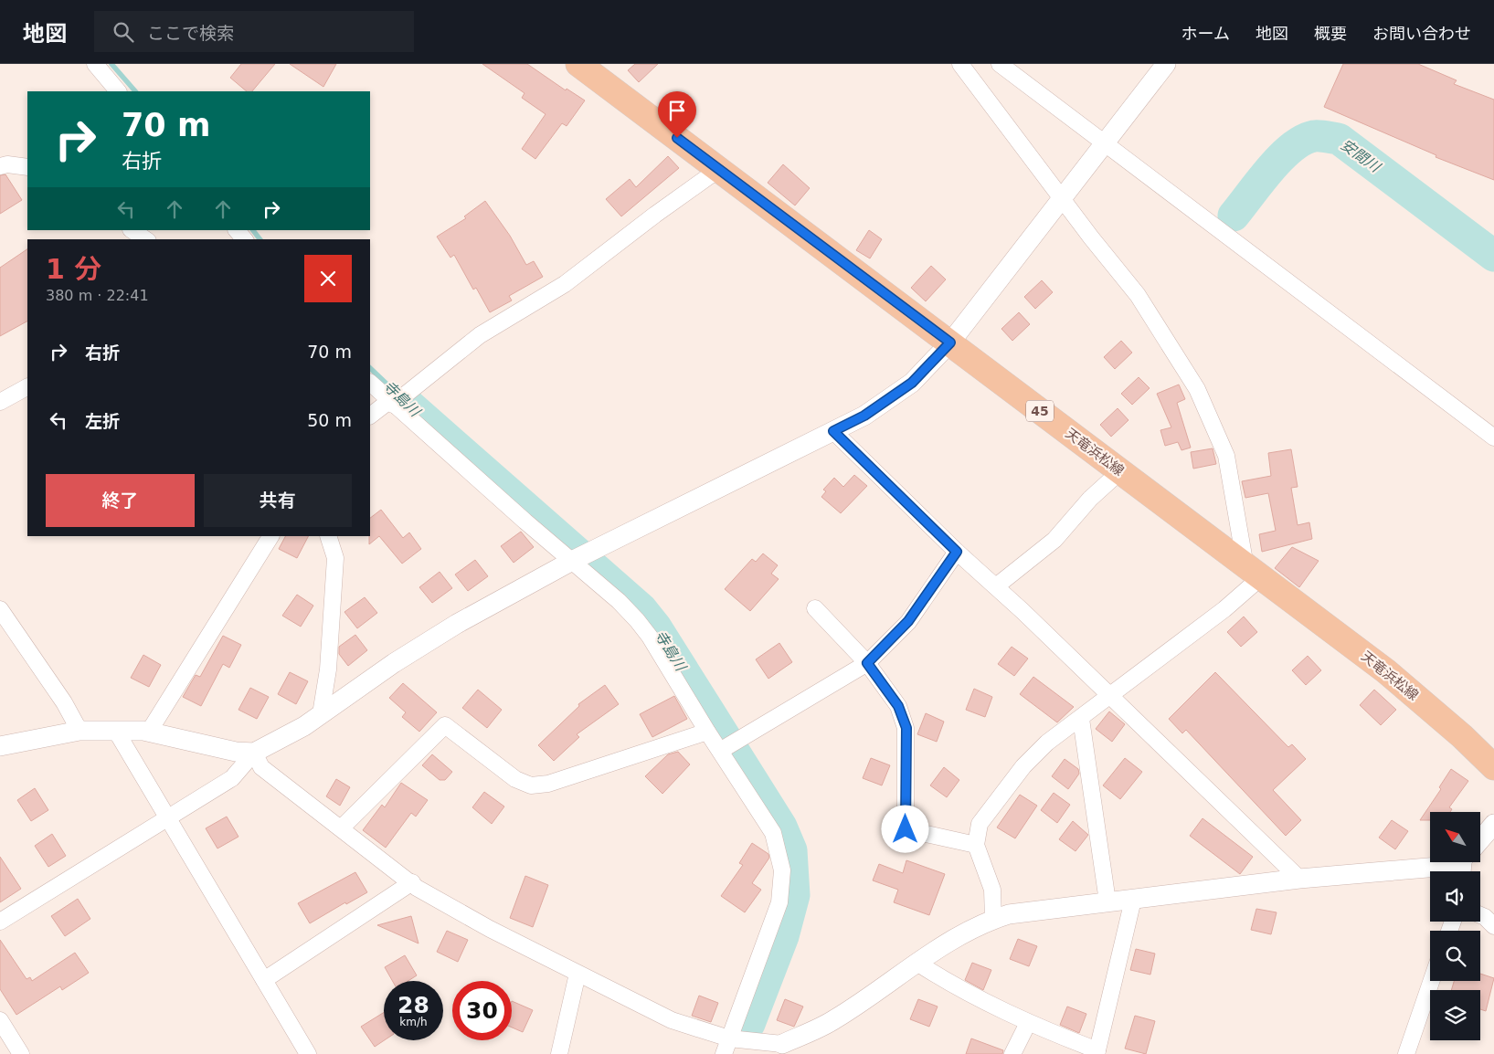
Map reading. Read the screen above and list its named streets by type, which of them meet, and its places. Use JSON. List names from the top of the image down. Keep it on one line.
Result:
{"streets":{"main road":["45","天竜浜松線"]},"water":["安間川","寺島川"],"north":"top left","page":{"header":"地図","search":"ここで検索","nav":["ホーム","地図","概要","お問い合わせ"],"turn":["70 m","右折"],"heading":["1 分","380 m · 22:41"],"list":[{"name":"右折","value":"70 m"},{"name":"左折","value":"50 m"}],"buttons":["終了","共有"],"speed":"28 km/h","limit":"30"}}
